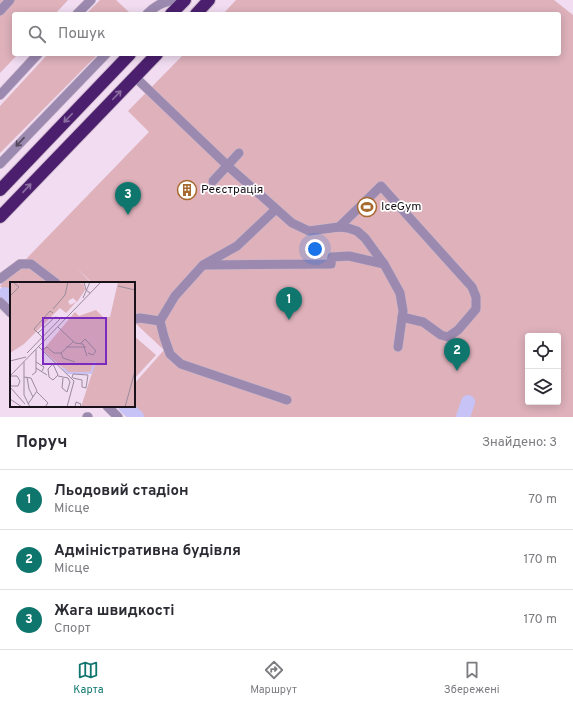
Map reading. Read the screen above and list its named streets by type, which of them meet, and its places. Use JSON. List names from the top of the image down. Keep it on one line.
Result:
{"places":{"building":["Реєстрація"],"sports":["IceGym"]},"page":{"search":"Пошук","pins":["3","1","2"],"heading":["Поруч","Знайдено: 3"],"list":[{"mark":"1","name":"Льодовий стадіон","note":"Місце","value":"70 m"},{"mark":"2","name":"Адміністративна будівля","note":"Місце","value":"170 m"},{"mark":"3","name":"Жага швидкості","note":"Спорт","value":"170 m"}],"nav":["Карта","Маршрут","Збережені"]}}
